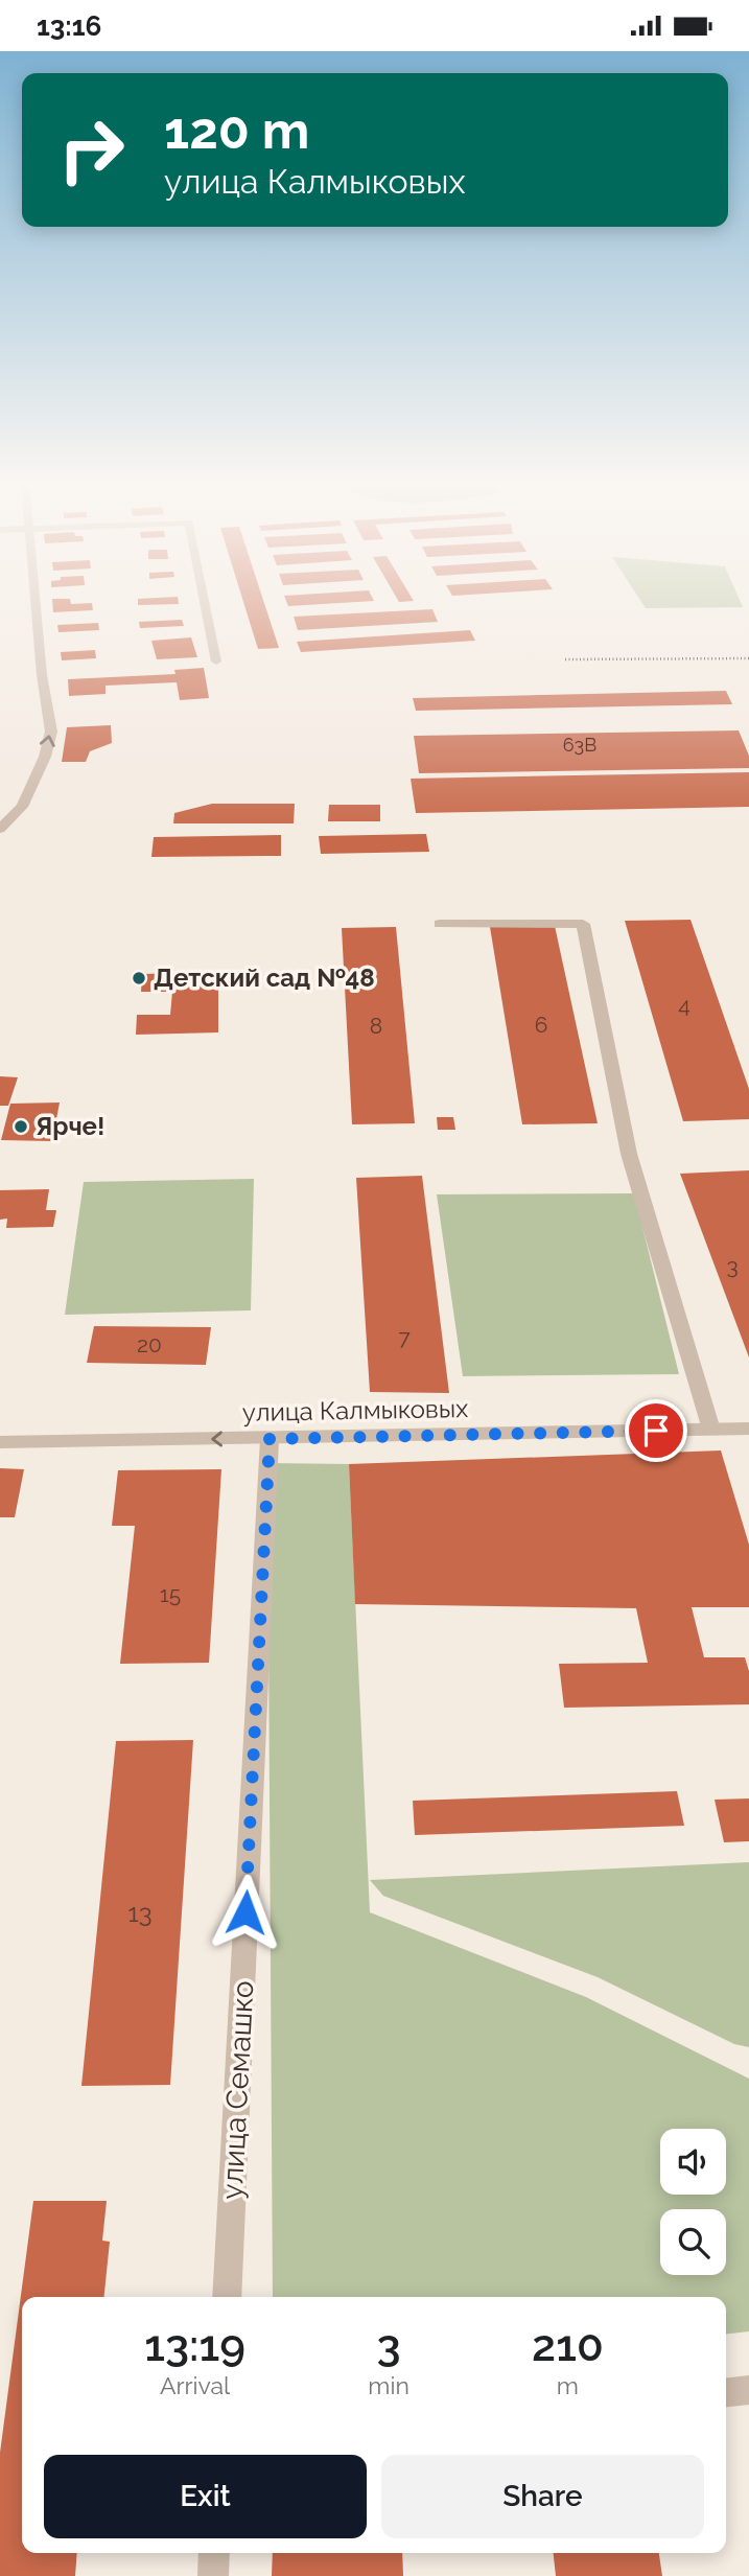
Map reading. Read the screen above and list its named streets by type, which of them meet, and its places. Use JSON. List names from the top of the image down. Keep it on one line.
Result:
{"streets":{"street":["улица Калмыковых","улица Семашко"]},"crossings":[["улица Калмыковых","улица Семашко"]],"one_way":["улица Калмыковых"],"places":["Детский сад №48","Ярче!"],"house_numbers":["63В","4","6","8","3","7","20","15","13"],"page":{"status":"13:16","turn":["120 m","улица Калмыковых"],"eta":["13:19","Arrival","3","min","210","m"],"buttons":["Exit","Share"]}}
